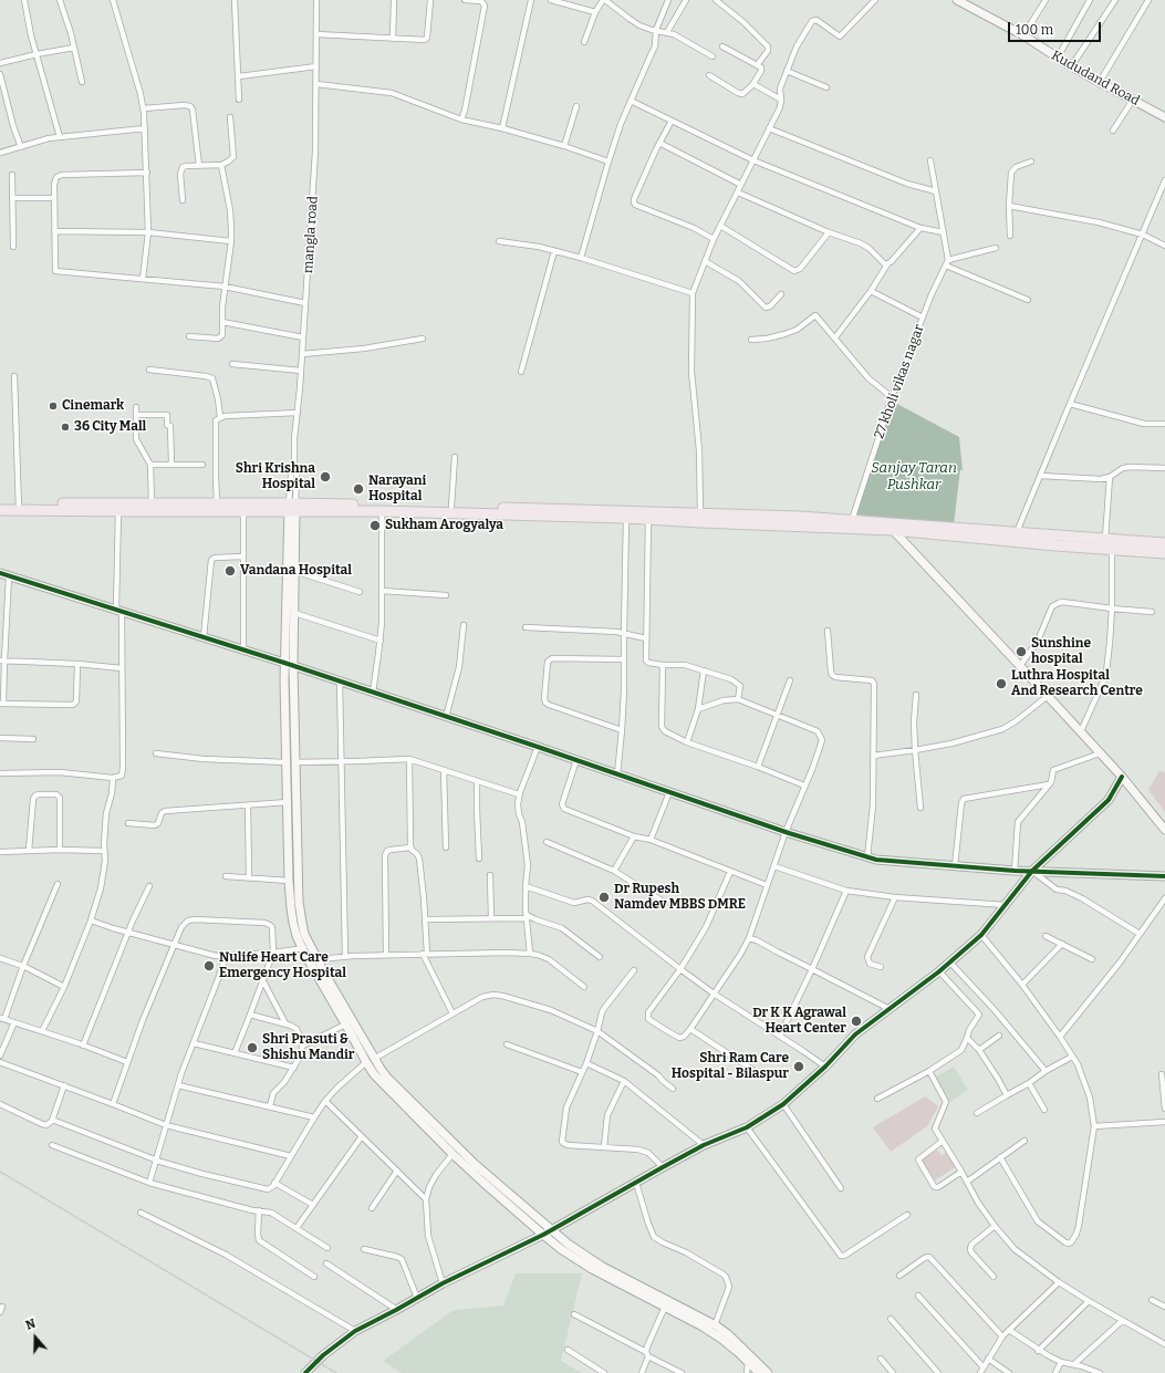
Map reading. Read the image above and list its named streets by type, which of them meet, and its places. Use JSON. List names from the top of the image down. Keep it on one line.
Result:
{"streets":{"street":["Kududand Road","mangla road","27 kholi vikas nagar"]},"water":["Sanjay Taran Pushkar"],"places":["Cinemark","36 City Mall","Shri Krishna Hospital","Narayani Hospital","Sukham Arogyalya","Vandana Hospital","Sunshine hospital","Luthra Hospital And Research Centre","Dr Rupesh Namdev MBBS DMRE","Nulife Heart Care Emergency Hospital","Dr K K Agrawal Heart Center","Shri Prasuti & Shishu Mandir","Shri Ram Care Hospital - Bilaspur"],"scale_bar":"100 m","north":"top"}
